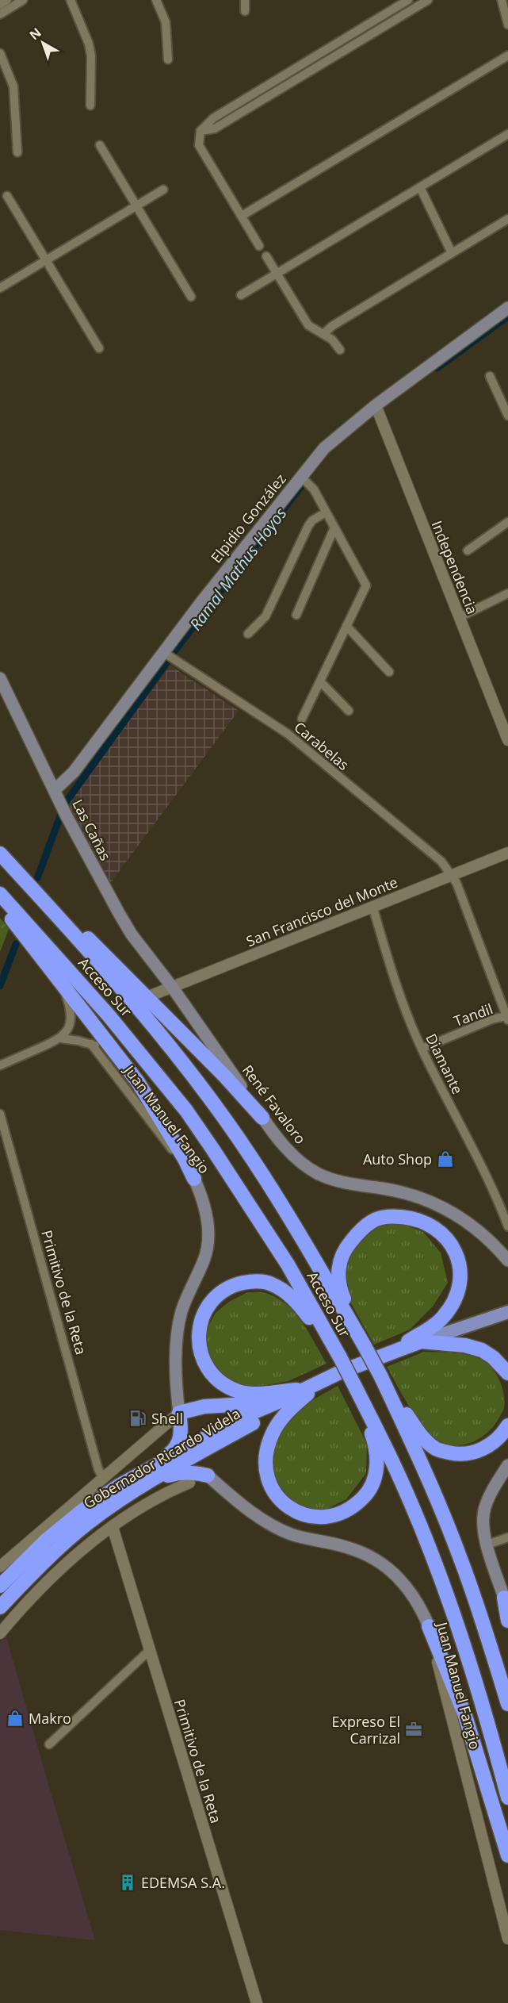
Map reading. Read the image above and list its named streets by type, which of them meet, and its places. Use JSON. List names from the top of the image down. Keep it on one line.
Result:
{"streets":{"highway":["Acceso Sur","Gobernador Ricardo Videla"],"main road":["Elpidio González","Las Cañas","René Favaloro","Juan Manuel Fangio"],"street":["Independencia","Carabelas","San Francisco del Monte","Tandil","Diamante","Primitivo de la Reta"]},"crossings":[["Elpidio González","Independencia"],["Elpidio González","Carabelas"],["Elpidio González","Las Cañas"],["Carabelas","San Francisco del Monte"],["Las Cañas","San Francisco del Monte"],["Las Cañas","René Favaloro"],["San Francisco del Monte","Diamante"],["San Francisco del Monte","René Favaloro"],["Tandil","Diamante"]],"water":["Ramal Mathus Hoyos"],"places":{"shop":["Auto Shop","Makro"],"fuel station":["Shell"],"office":["Expreso El Carrizal"],"building":["EDEMSA S.A."]},"north":"top left"}
